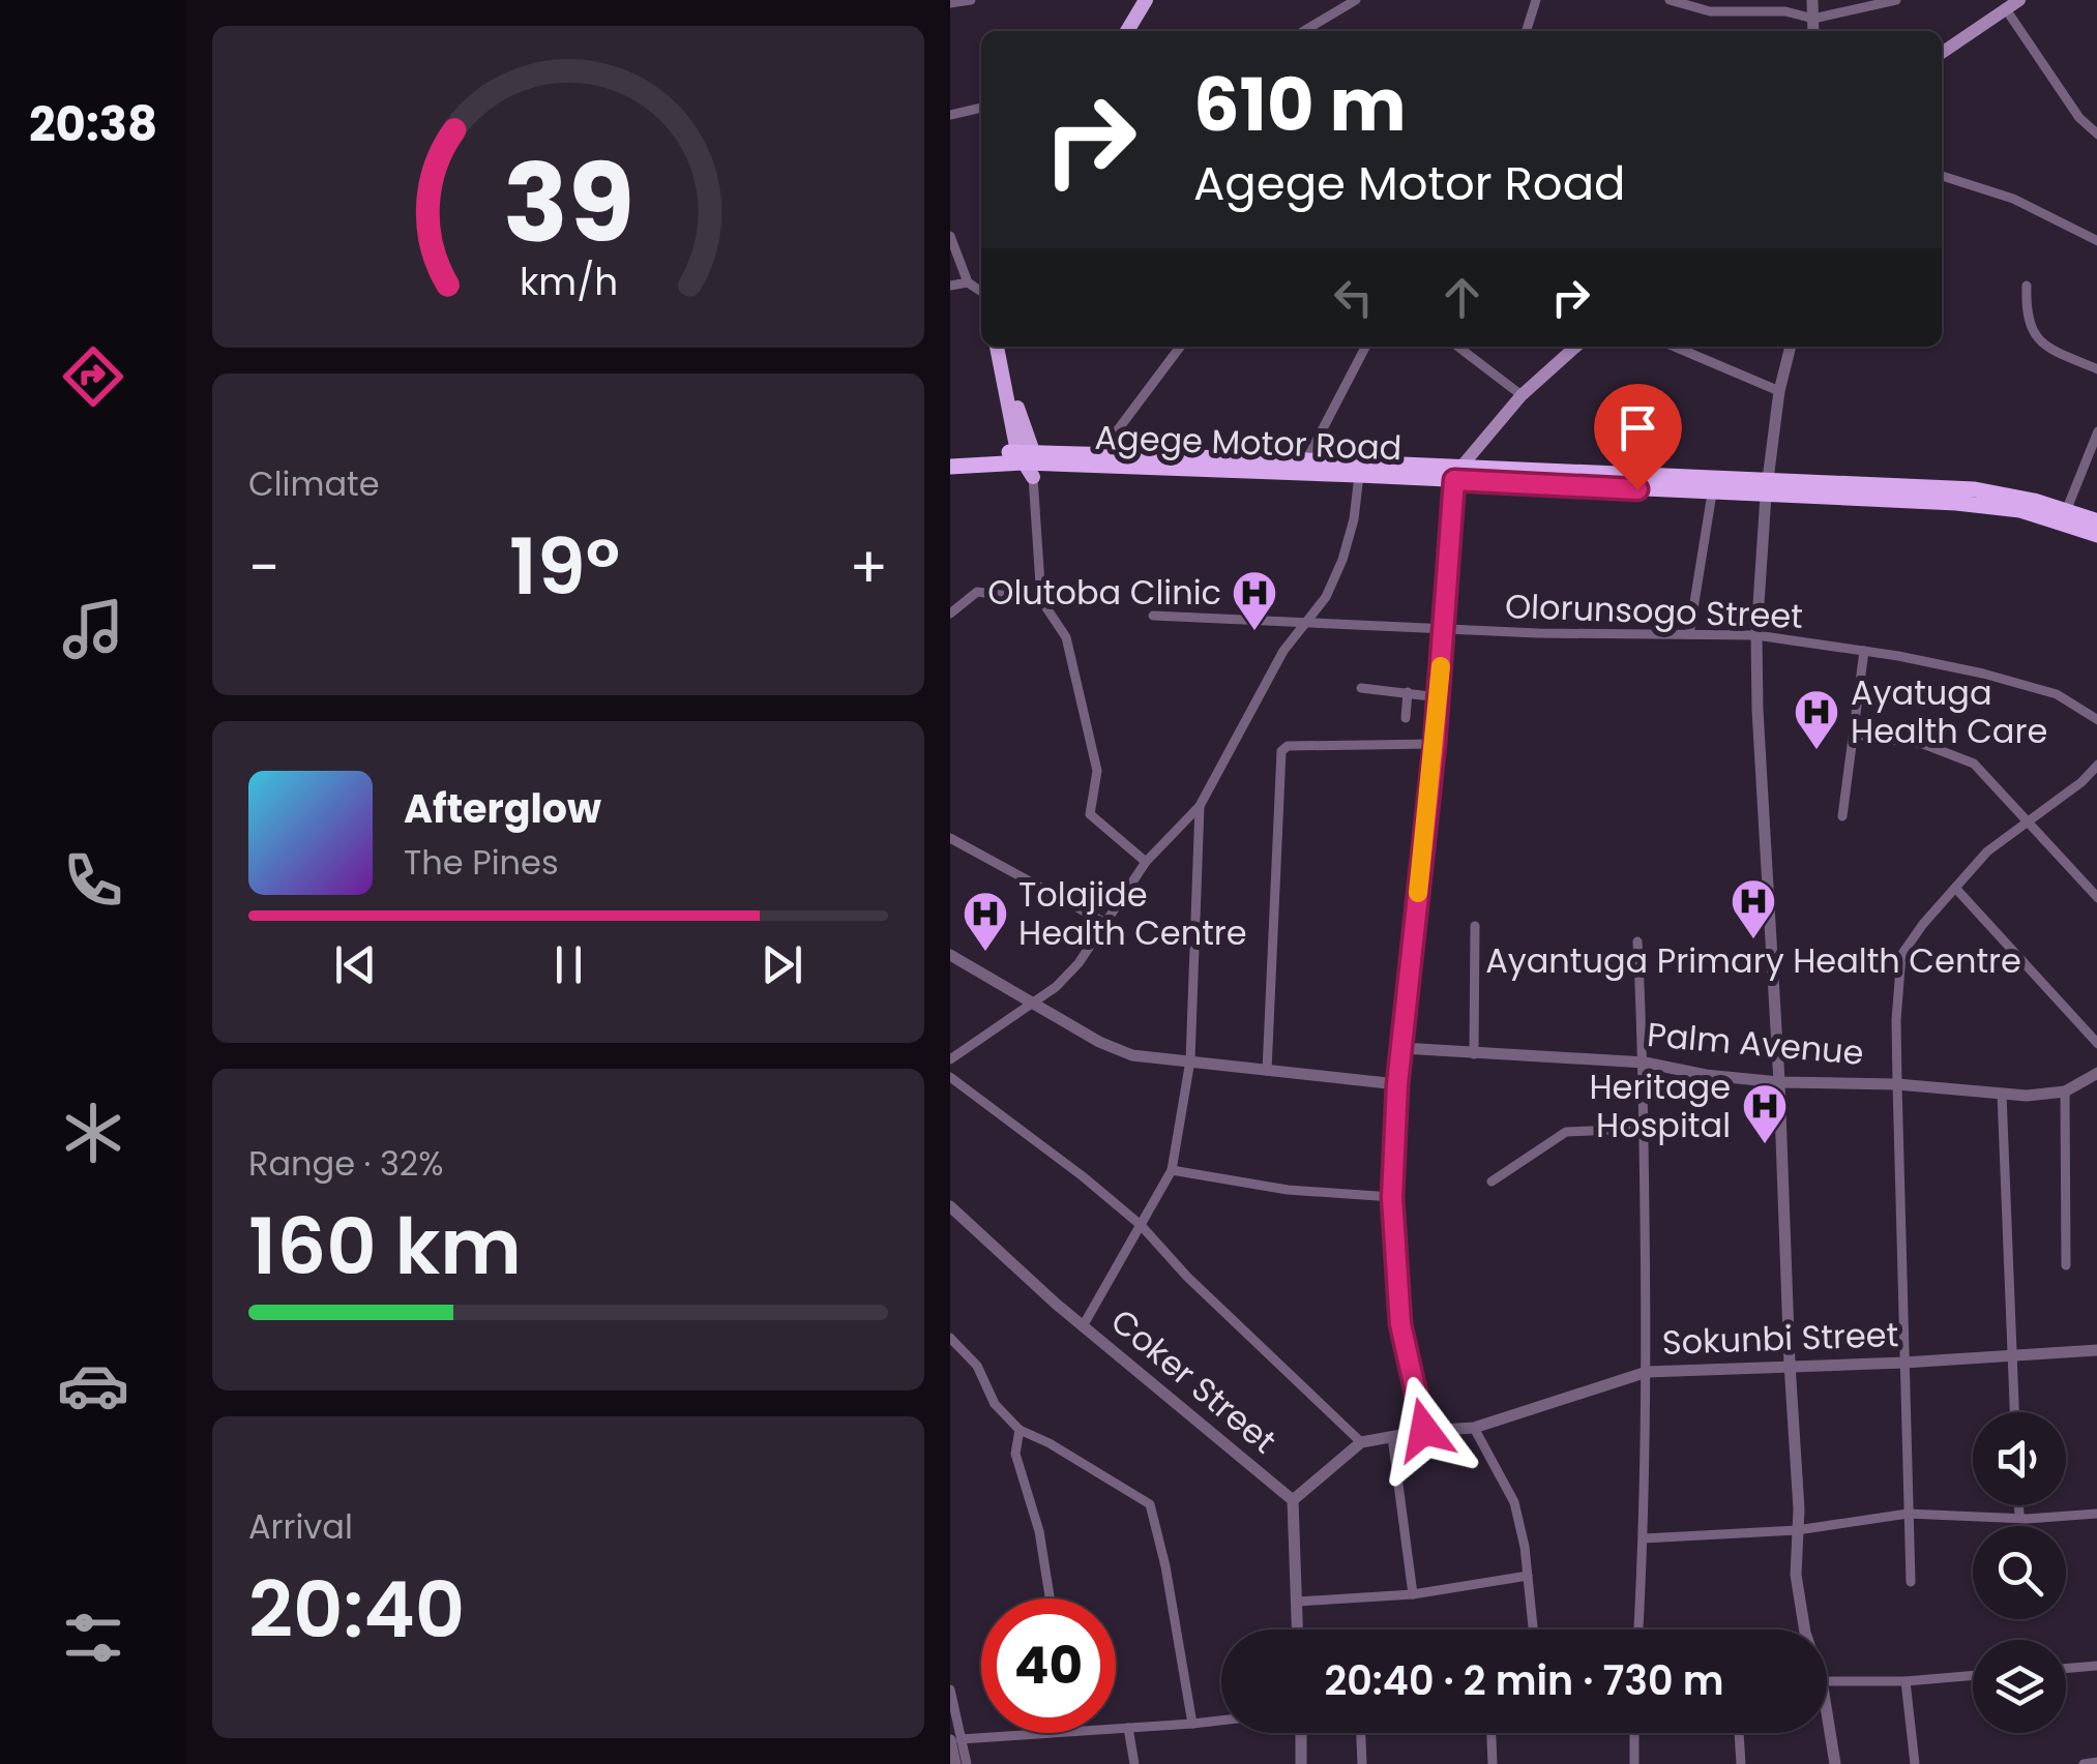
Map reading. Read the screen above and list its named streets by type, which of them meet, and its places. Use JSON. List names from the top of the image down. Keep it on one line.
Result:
{"streets":{"highway":["Agege Motor Road"],"street":["Olorunsogo Street","Palm Avenue","Sokunbi Street","Coker Street"]},"places":{"hospital":["Olutoba Clinic","Ayatuga Health Care","Ayantuga Primary Health Centre","Tolajide Health Centre","Heritage Hospital"]},"page":{"tabs":"20:38","turn":["610 m","Agege Motor Road"],"tile":["Climate",["Range · 32%","160 km"],["Arrival","20:40"]],"heat":["−","19°","+"],"song":["Afterglow","The Pines"],"limit":"40","trip":"20:40 · 2 min · 730 m","gauge":["39","km/h"]}}
